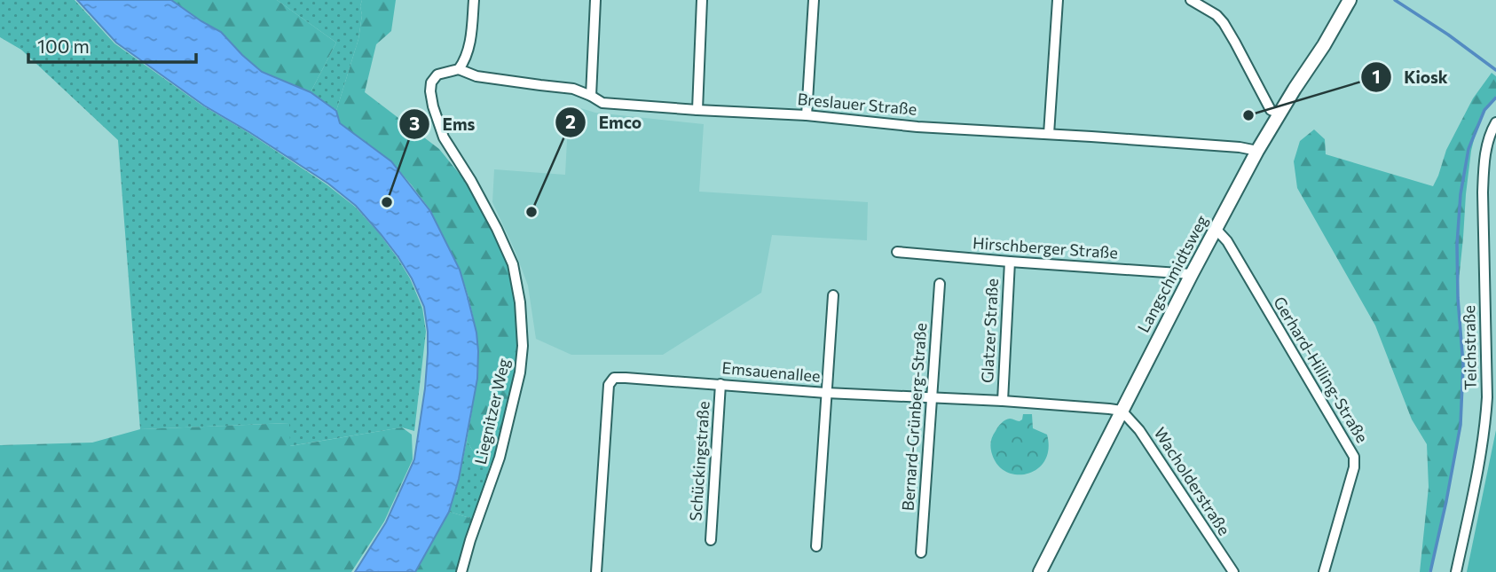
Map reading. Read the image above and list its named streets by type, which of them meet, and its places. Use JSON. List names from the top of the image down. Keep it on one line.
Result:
{"streets":{"street":["Breslauer Straße","Hirschberger Straße","Langschmidtsweg","Glatzer Straße","Teichstraße","Gerhard-Hilling-Straße","Emsauenallee","Liegnitzer Weg","Bernard-Grünberg-Straße","Schückingstraße","Wacholderstraße"]},"crossings":[["Breslauer Straße","Langschmidtsweg"],["Breslauer Straße","Liegnitzer Weg"],["Hirschberger Straße","Langschmidtsweg"],["Hirschberger Straße","Glatzer Straße"],["Langschmidtsweg","Gerhard-Hilling-Straße"],["Langschmidtsweg","Emsauenallee"],["Langschmidtsweg","Wacholderstraße"],["Glatzer Straße","Emsauenallee"],["Emsauenallee","Bernard-Grünberg-Straße"],["Emsauenallee","Schückingstraße"],["Emsauenallee","Wacholderstraße"]],"places":["Kiosk","Ems","Emco"],"scale_bar":"100 m"}
